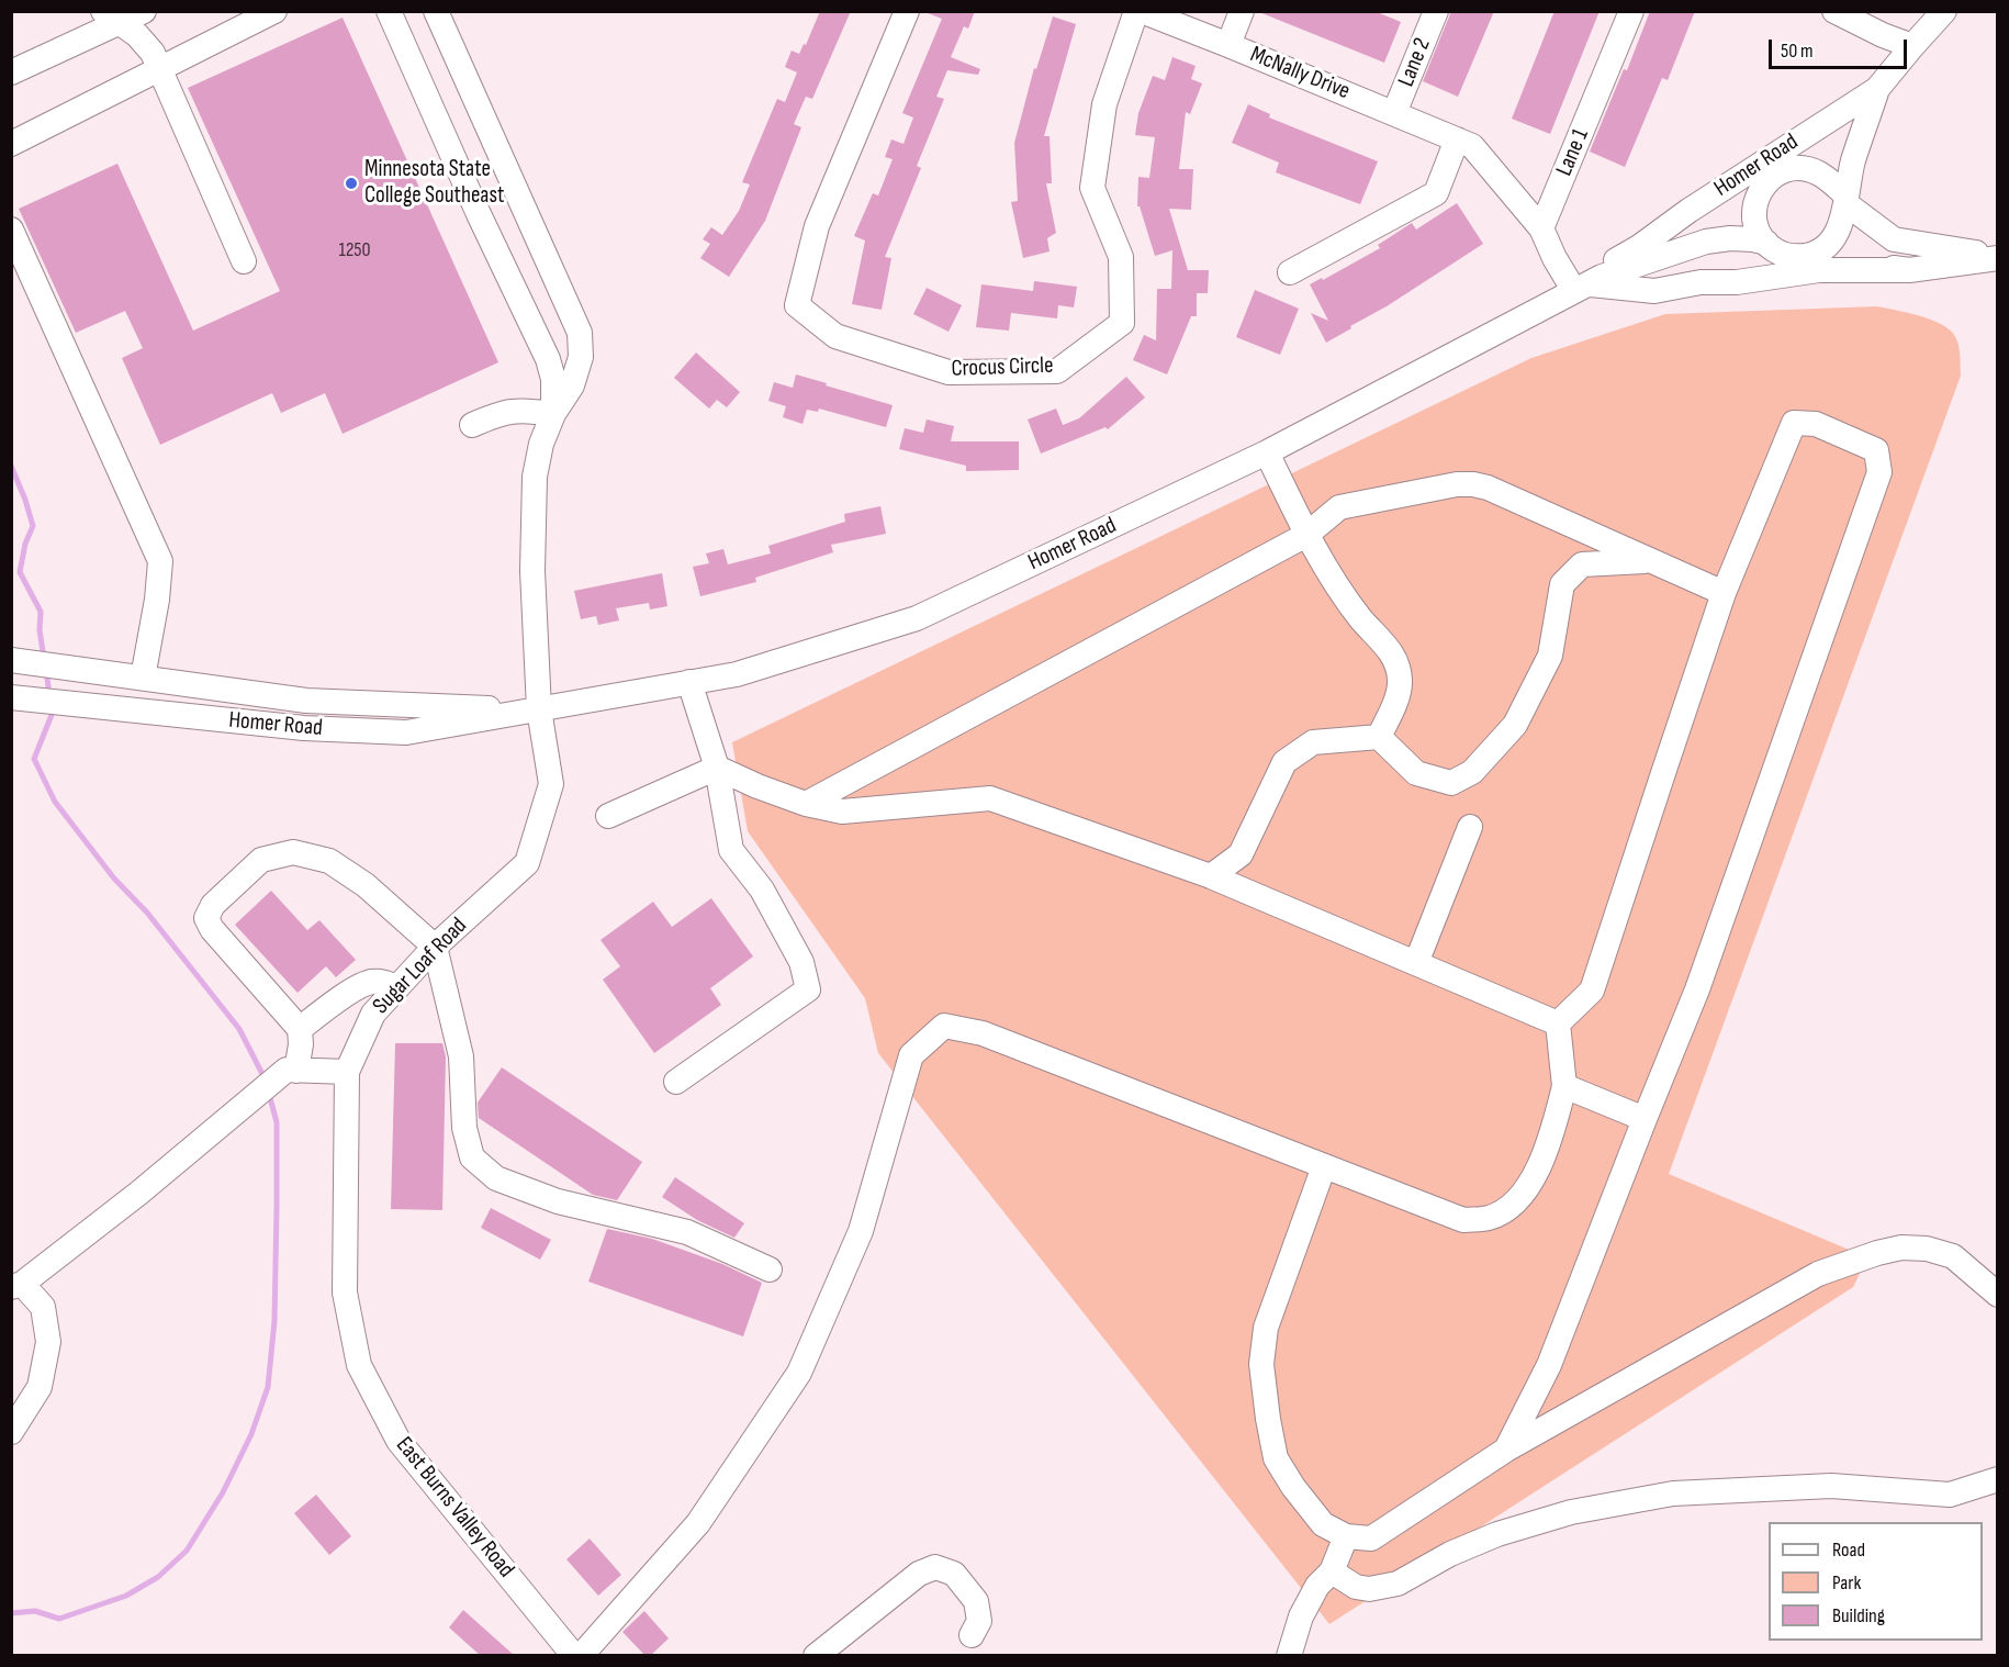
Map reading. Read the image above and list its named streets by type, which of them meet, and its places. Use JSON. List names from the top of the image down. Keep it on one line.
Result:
{"streets":{"street":["Lane 2","McNally Drive","Lane 1","Homer Road","Crocus Circle","Sugar Loaf Road","East Burns Valley Road"]},"crossings":[["Lane 2","McNally Drive"],["McNally Drive","Lane 1"],["Homer Road","Sugar Loaf Road"],["Sugar Loaf Road","East Burns Valley Road"]],"places":["Minnesota State College Southeast"],"house_numbers":["1250"],"legend":["Road","Park","Building"],"scale_bar":"50 m"}
